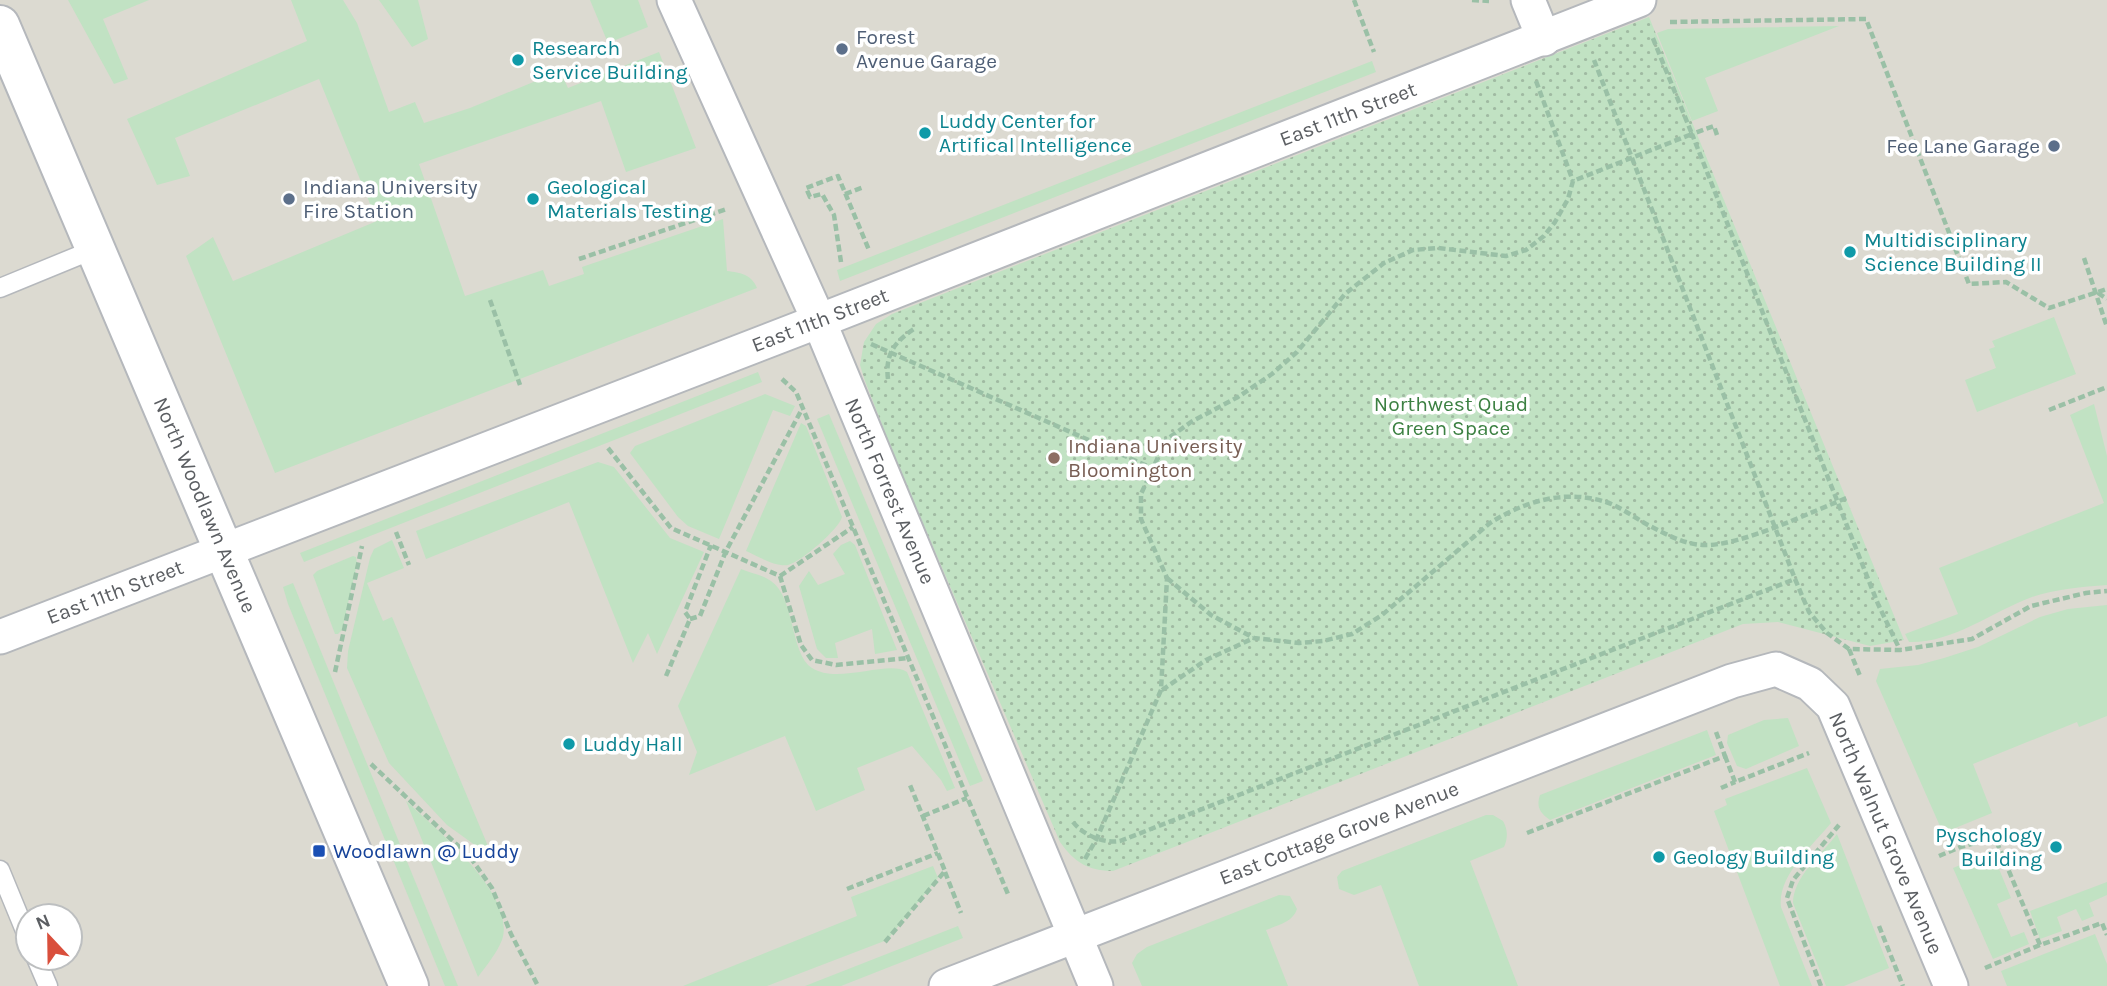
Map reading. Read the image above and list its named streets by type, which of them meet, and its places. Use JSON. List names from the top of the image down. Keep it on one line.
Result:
{"streets":{"street":["East 11th Street","North Forrest Avenue","North Woodlawn Avenue","East Cottage Grove Avenue","North Walnut Grove Avenue"]},"crossings":[["East 11th Street","North Forrest Avenue"],["East 11th Street","North Woodlawn Avenue"],["North Forrest Avenue","East Cottage Grove Avenue"],["East Cottage Grove Avenue","North Walnut Grove Avenue"]],"parks":["Northwest Quad Green Space"],"places":{"other":["Forest Avenue Garage","Research Service Building","Luddy Center for Artifical Intelligence","Fee Lane Garage","Indiana University Fire Station","Geological Materials Testing","Multidisciplinary Science Building II","Indiana University Bloomington","Luddy Hall","Pyschology Building","Geology Building"],"transit":["Woodlawn @ Luddy"]},"north":"top"}
